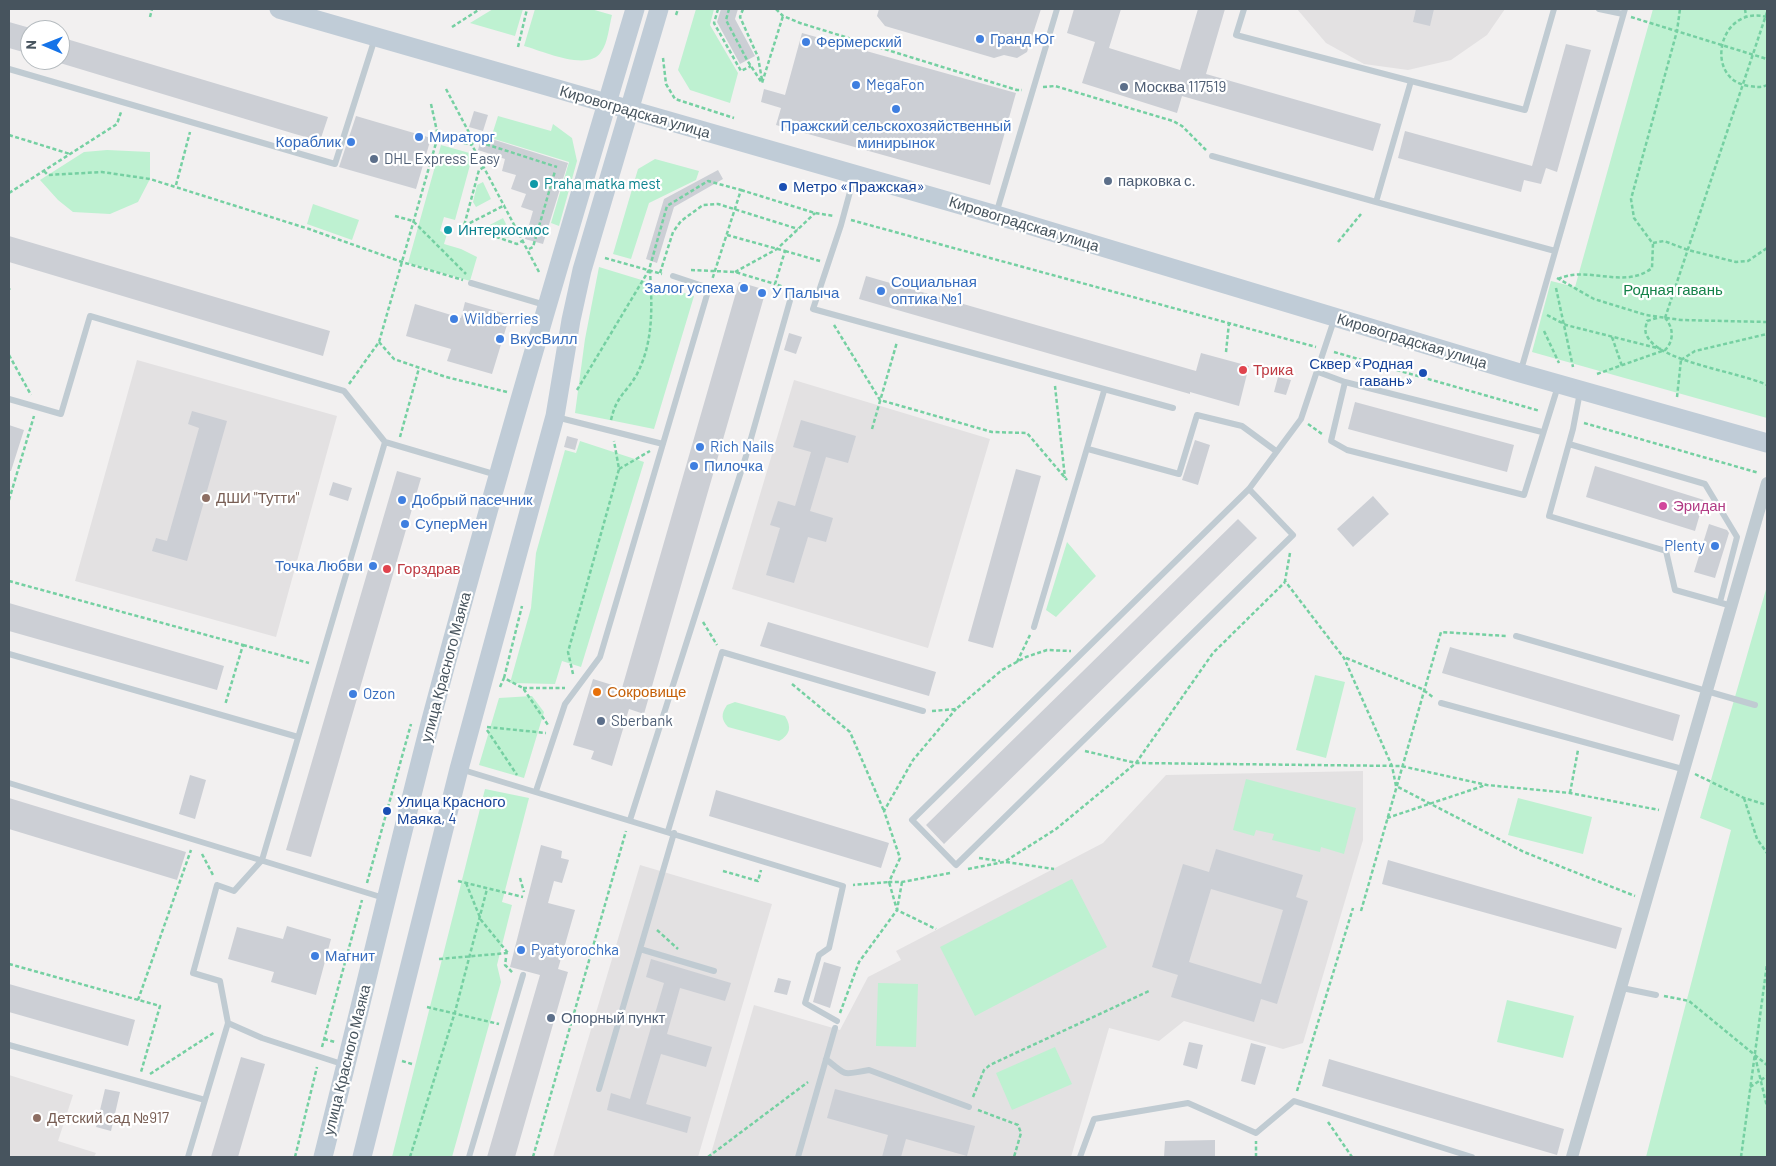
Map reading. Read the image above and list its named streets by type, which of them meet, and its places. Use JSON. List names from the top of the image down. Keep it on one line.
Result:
{"streets":{"street":["Кировоградская улица","улица Красного Маяка"]},"crossings":[["Кировоградская улица","улица Красного Маяка"]],"parks":["Родная гавань"],"places":["Гранд Юг","Фермерский","MegaFon","Москва 117519","Пражский сельскохозяйственный минирынок","Мираторг","Кораблик","DHL Express Easy","парковка с.","Praha matka mest","Метро «Пражская»","Интеркосмос","Залог успеха","Социальная оптика №1","У Палыча","Wildberries","ВкусВилл","Трика","Сквер «Родная гавань»","Rich Nails","Пилочка","ДШИ \"Тутти\"","Добрый пасечник","Эридан","СуперМен","Plenty","Точка Любви","Горздрав","Сокровище","Ozon","Sberbank","Улица Красного Маяка, 4","Pyatyorochka","Магнит","Опорный пункт","Детский сад №917"],"north":"left"}
